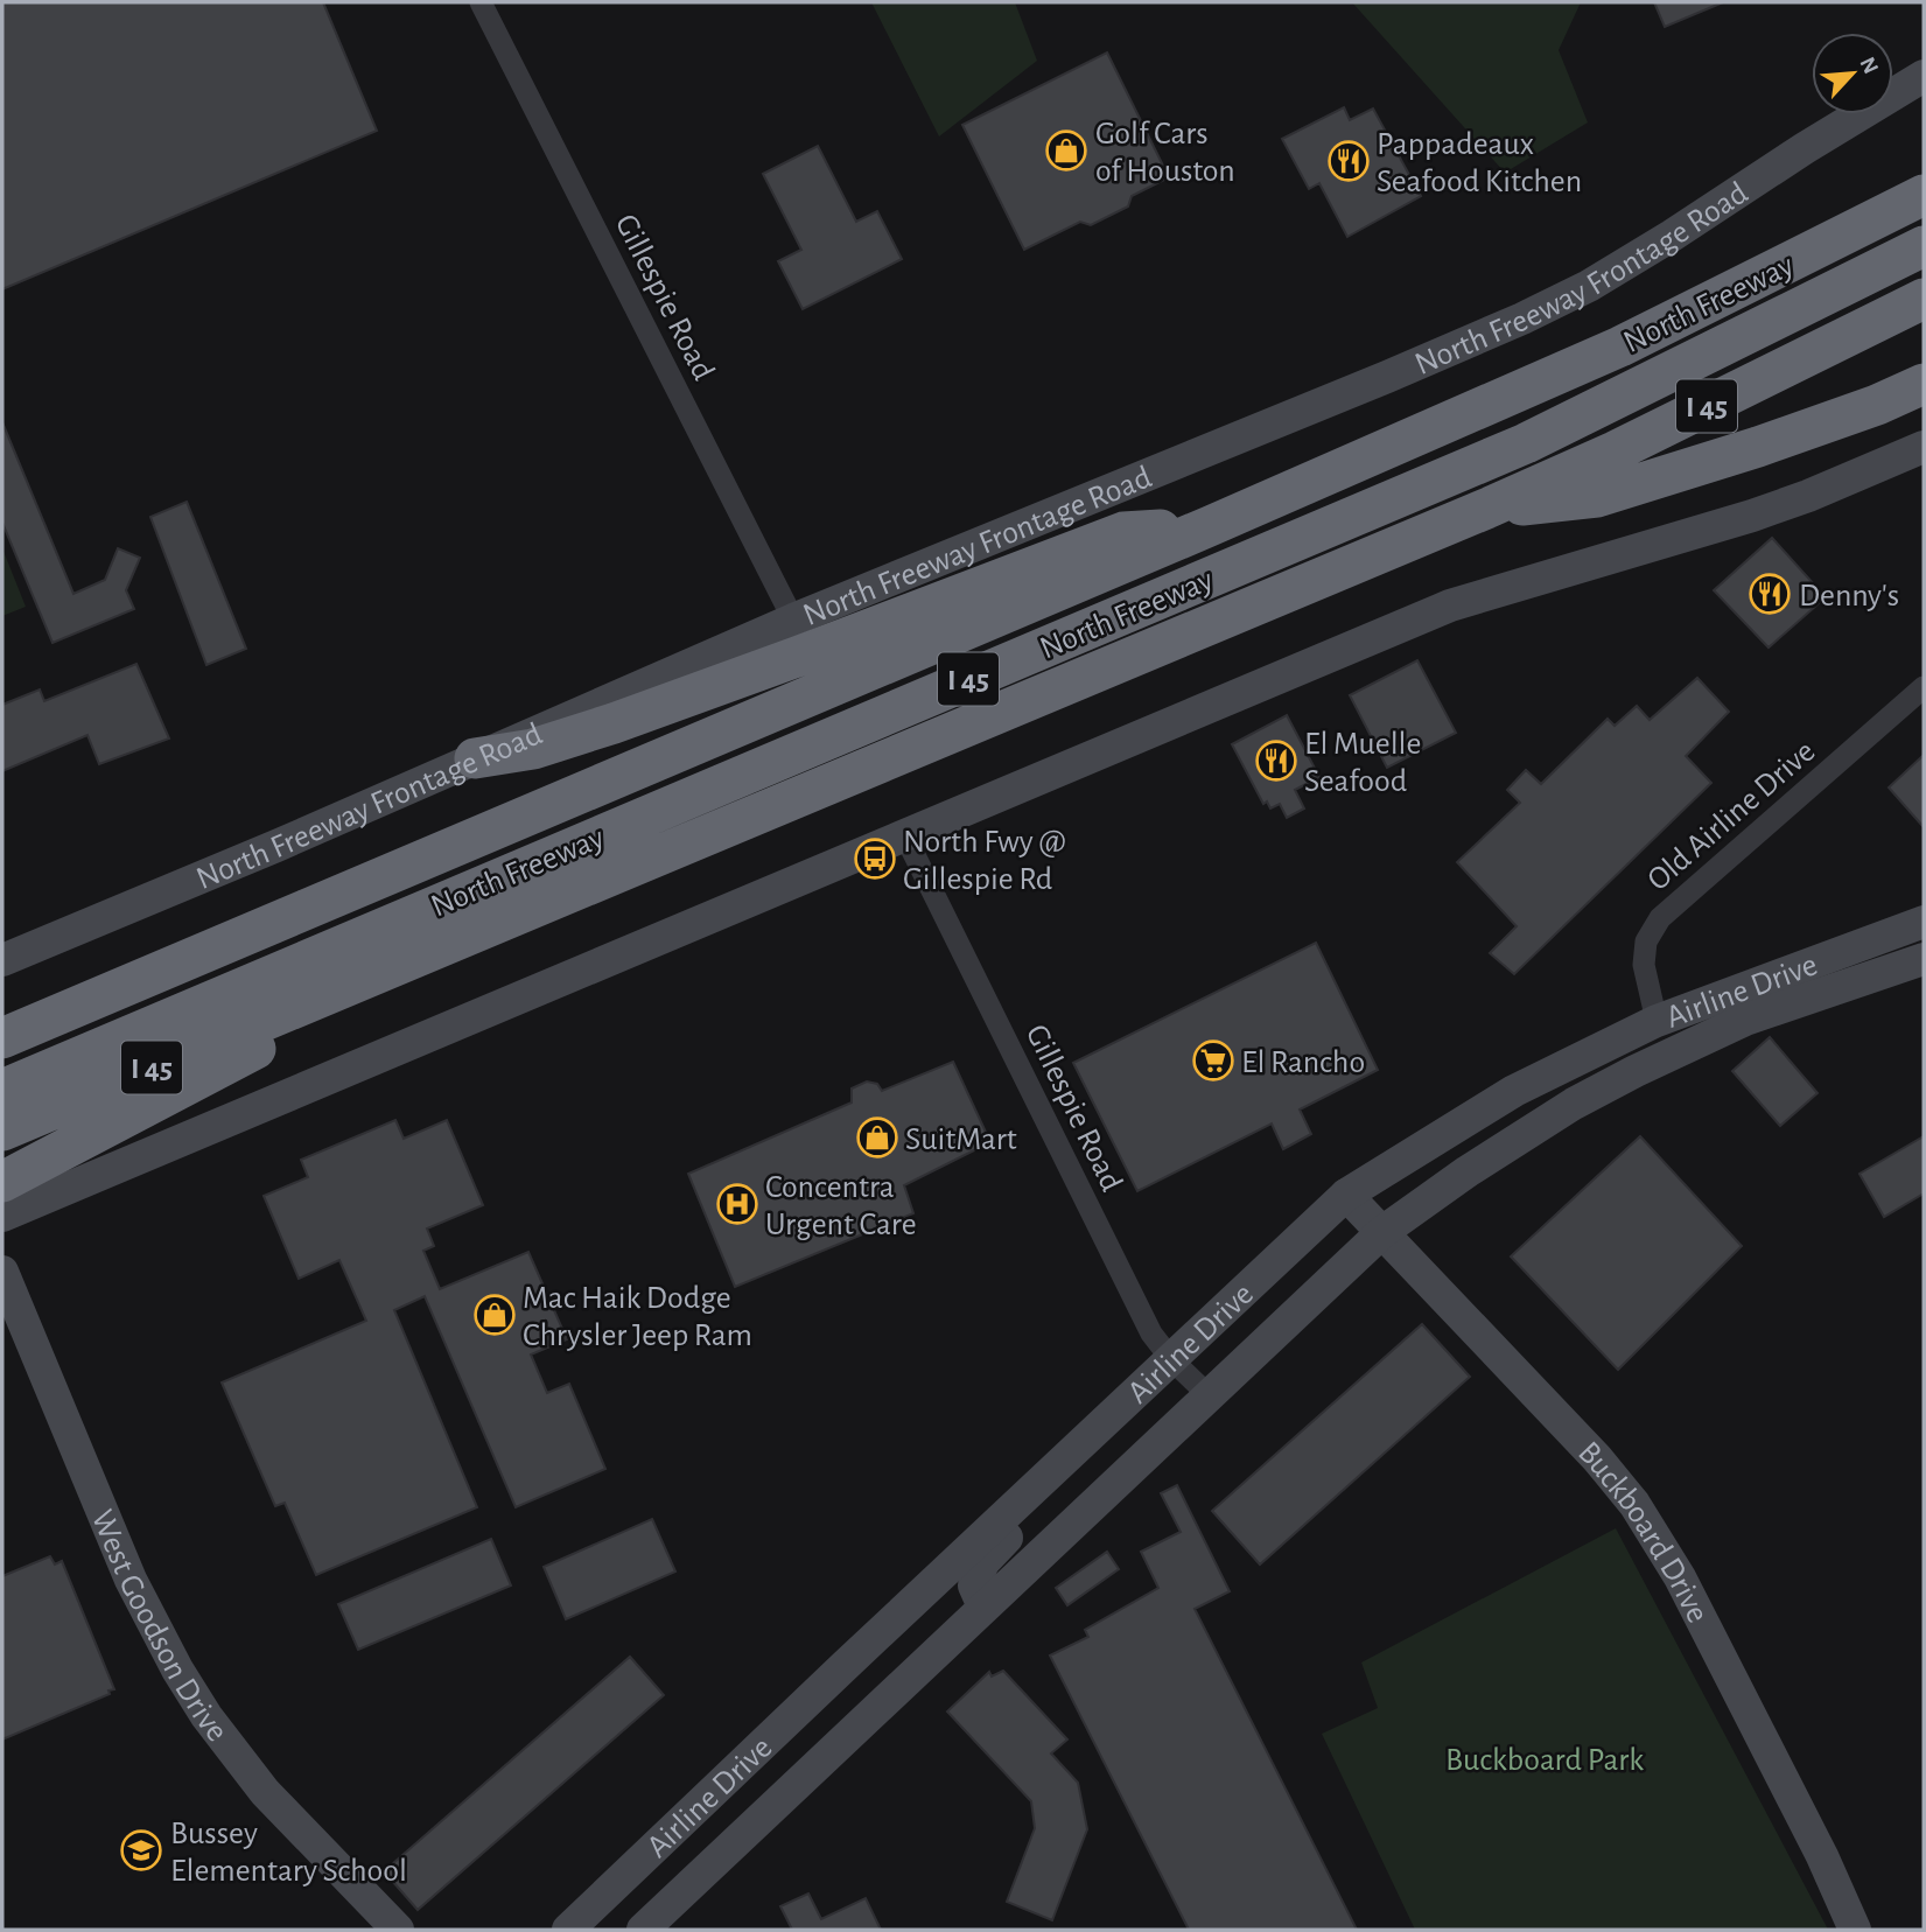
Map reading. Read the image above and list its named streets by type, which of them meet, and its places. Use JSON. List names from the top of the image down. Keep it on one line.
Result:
{"streets":{"highway":["North Freeway","I 45"],"main road":["North Freeway Frontage Road","Airline Drive","Buckboard Drive","West Goodson Drive"],"street":["Gillespie Road","Old Airline Drive"]},"crossings":[["North Freeway Frontage Road","Gillespie Road"],["Gillespie Road","Airline Drive"],["Old Airline Drive","Airline Drive"],["Airline Drive","Buckboard Drive"]],"parks":["Buckboard Park"],"places":{"shop":["Golf Cars of Houston","SuitMart","Mac Haik Dodge Chrysler Jeep Ram"],"restaurant":["Pappadeaux Seafood Kitchen","Denny's","El Muelle Seafood"],"bus stop":["North Fwy @ Gillespie Rd"],"supermarket":["El Rancho"],"hospital":["Concentra Urgent Care"],"school or university":["Bussey Elementary School"]},"north":"top right"}
